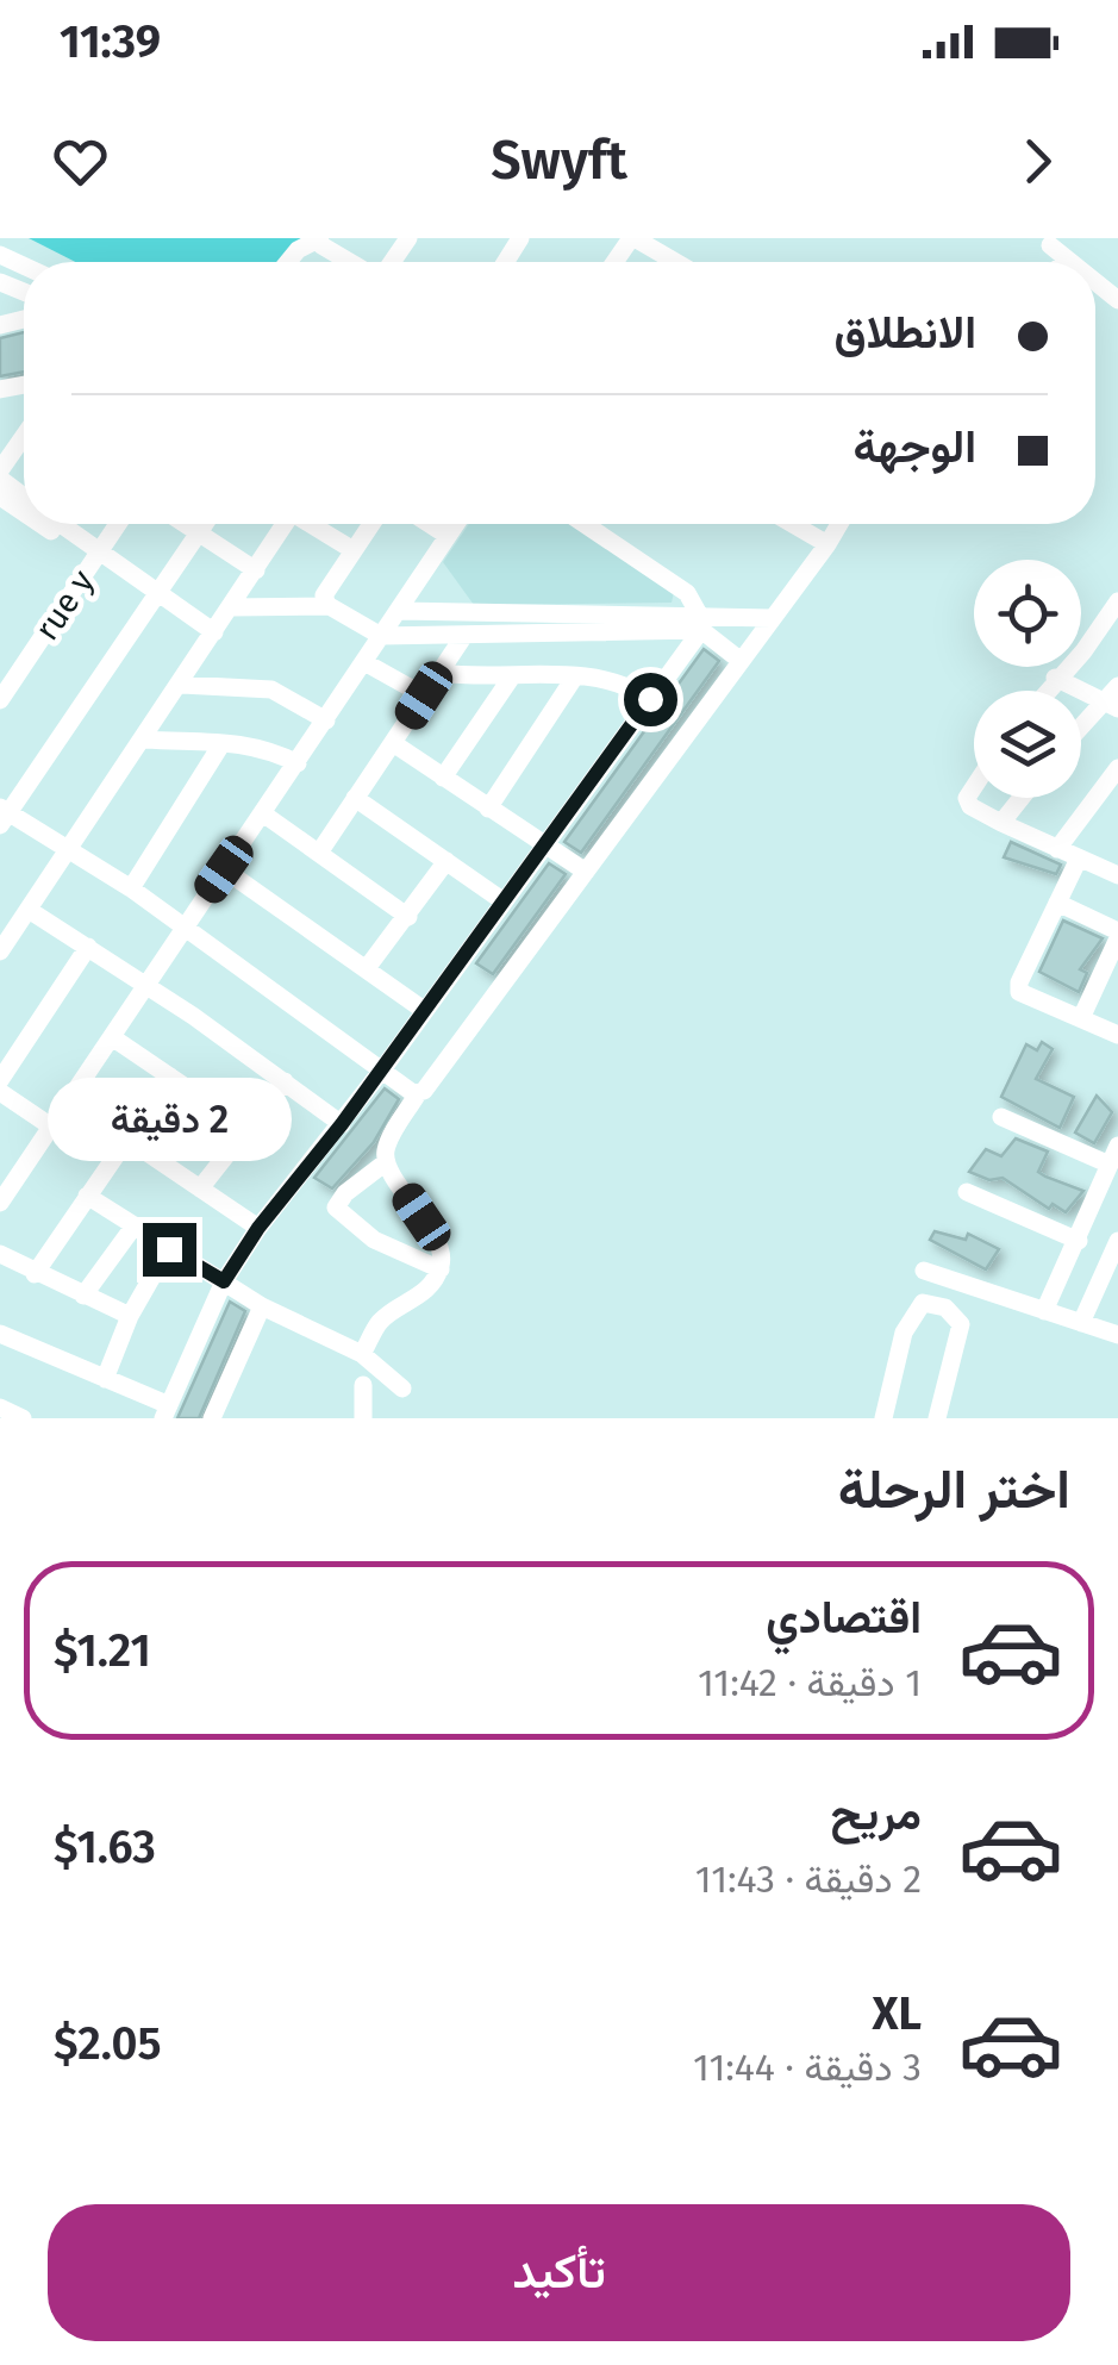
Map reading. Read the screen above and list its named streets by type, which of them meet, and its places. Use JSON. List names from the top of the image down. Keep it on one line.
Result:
{"streets":{"street":["rue y"]},"page":{"status":"11:39","header":"Swyft","banner":["الانطلاق","الوجهة"],"bubble":"2 دقيقة","heading":"اختر الرحلة","list":[{"name":"اقتصادي","note":"1 دقيقة · 11:42","value":"$1.21"},{"name":"مريح","note":"2 دقيقة · 11:43","value":"$1.63"},{"name":"XL","note":"3 دقيقة · 11:44","value":"$2.05"}],"buttons":"تأكيد"}}
